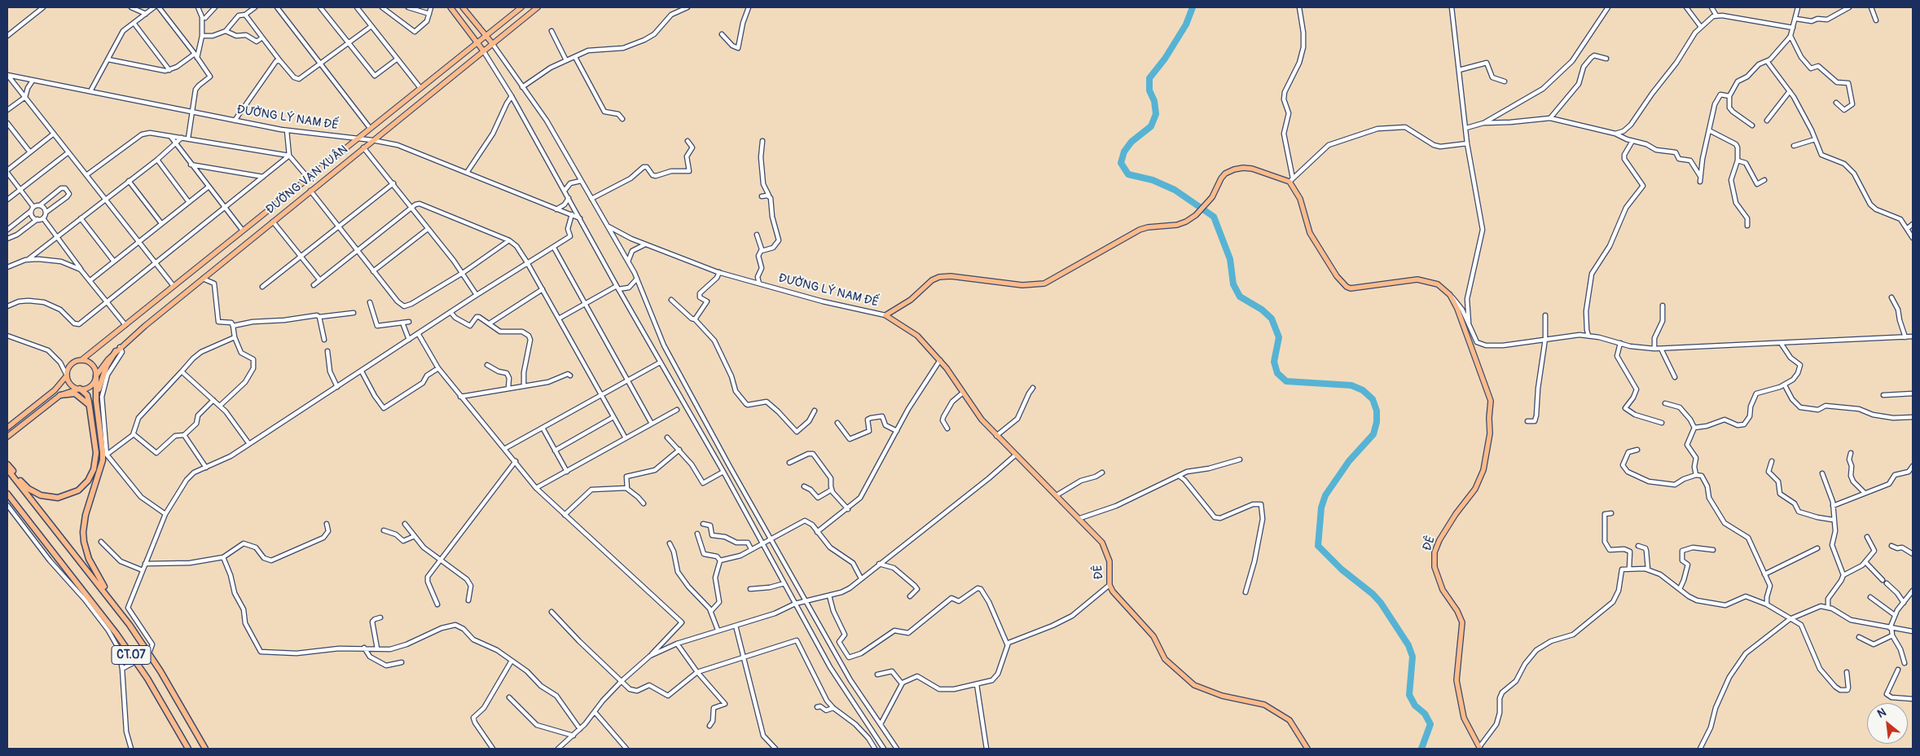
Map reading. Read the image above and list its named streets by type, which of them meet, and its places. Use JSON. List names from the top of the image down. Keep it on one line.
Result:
{"streets":{"highway":["CT.07"],"main road":["ĐƯỜNG LÝ NAM ĐẾ","ĐƯỜNG VẠN XUÂN","ĐÊ"]},"crossings":[["ĐƯỜNG LÝ NAM ĐẾ","ĐƯỜNG VẠN XUÂN"],["ĐƯỜNG LÝ NAM ĐẾ","ĐÊ"]],"north":"top left"}
